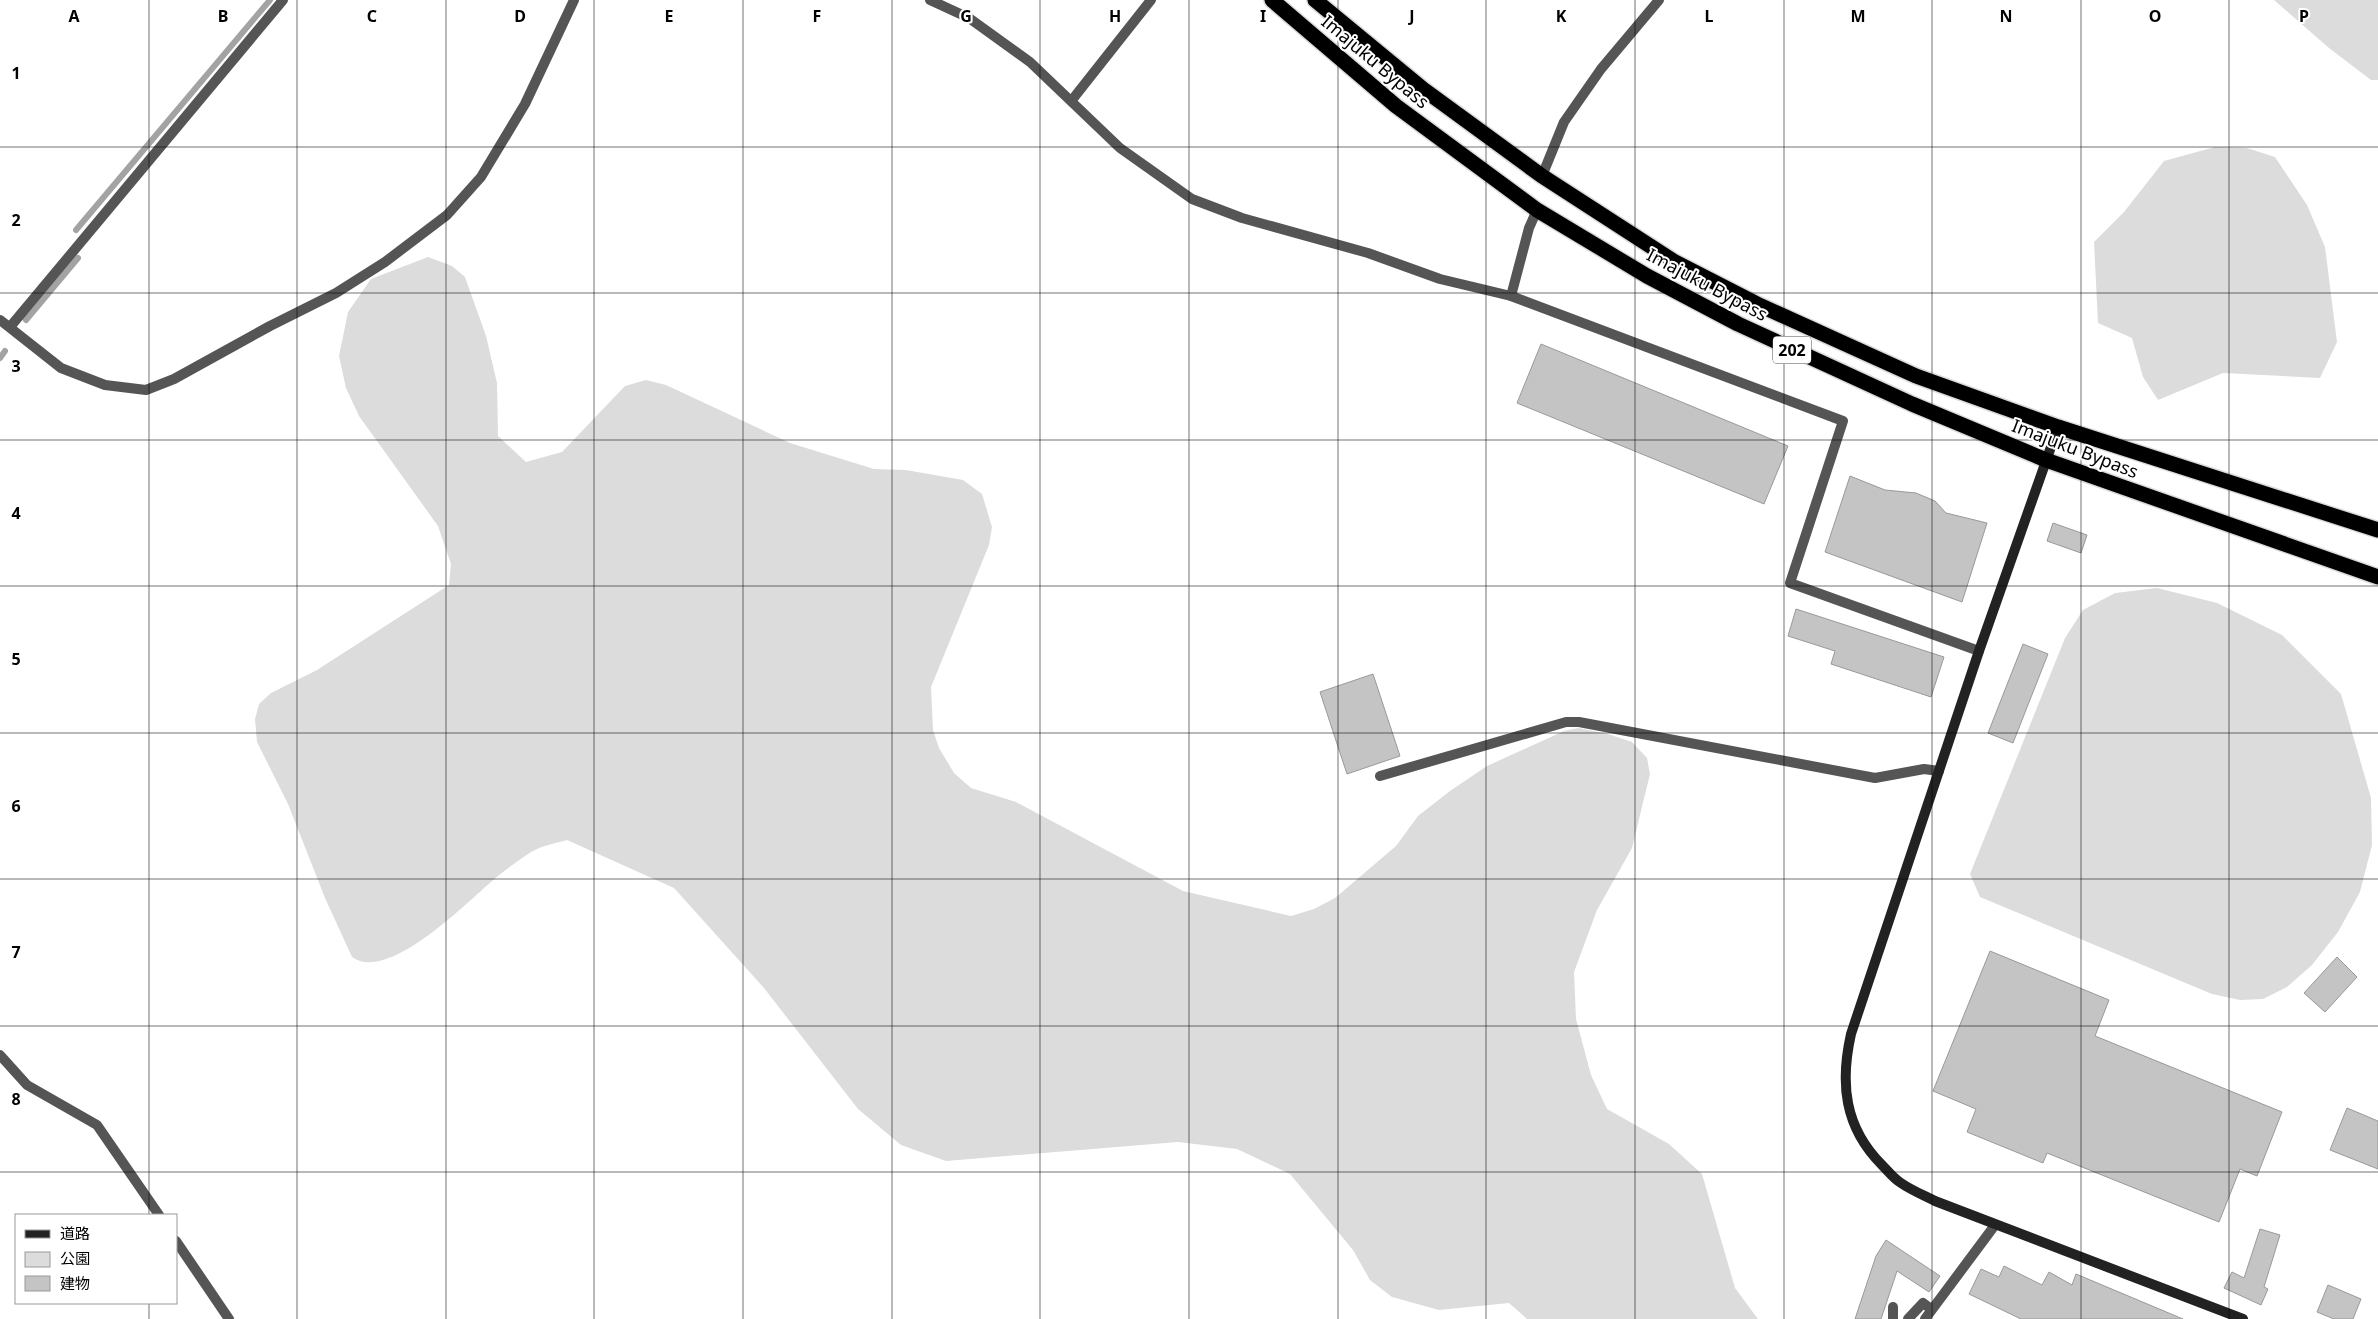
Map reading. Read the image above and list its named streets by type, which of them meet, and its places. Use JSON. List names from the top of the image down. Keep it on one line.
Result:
{"streets":{"highway":["Imajuku Bypass","202"]},"legend":["道路","公園","建物"],"grid":{"columns":["A","B","C","D","E","F","G","H","I","J","K","L","M","N","O","P"],"rows":["1","2","3","4","5","6","7","8"]}}
